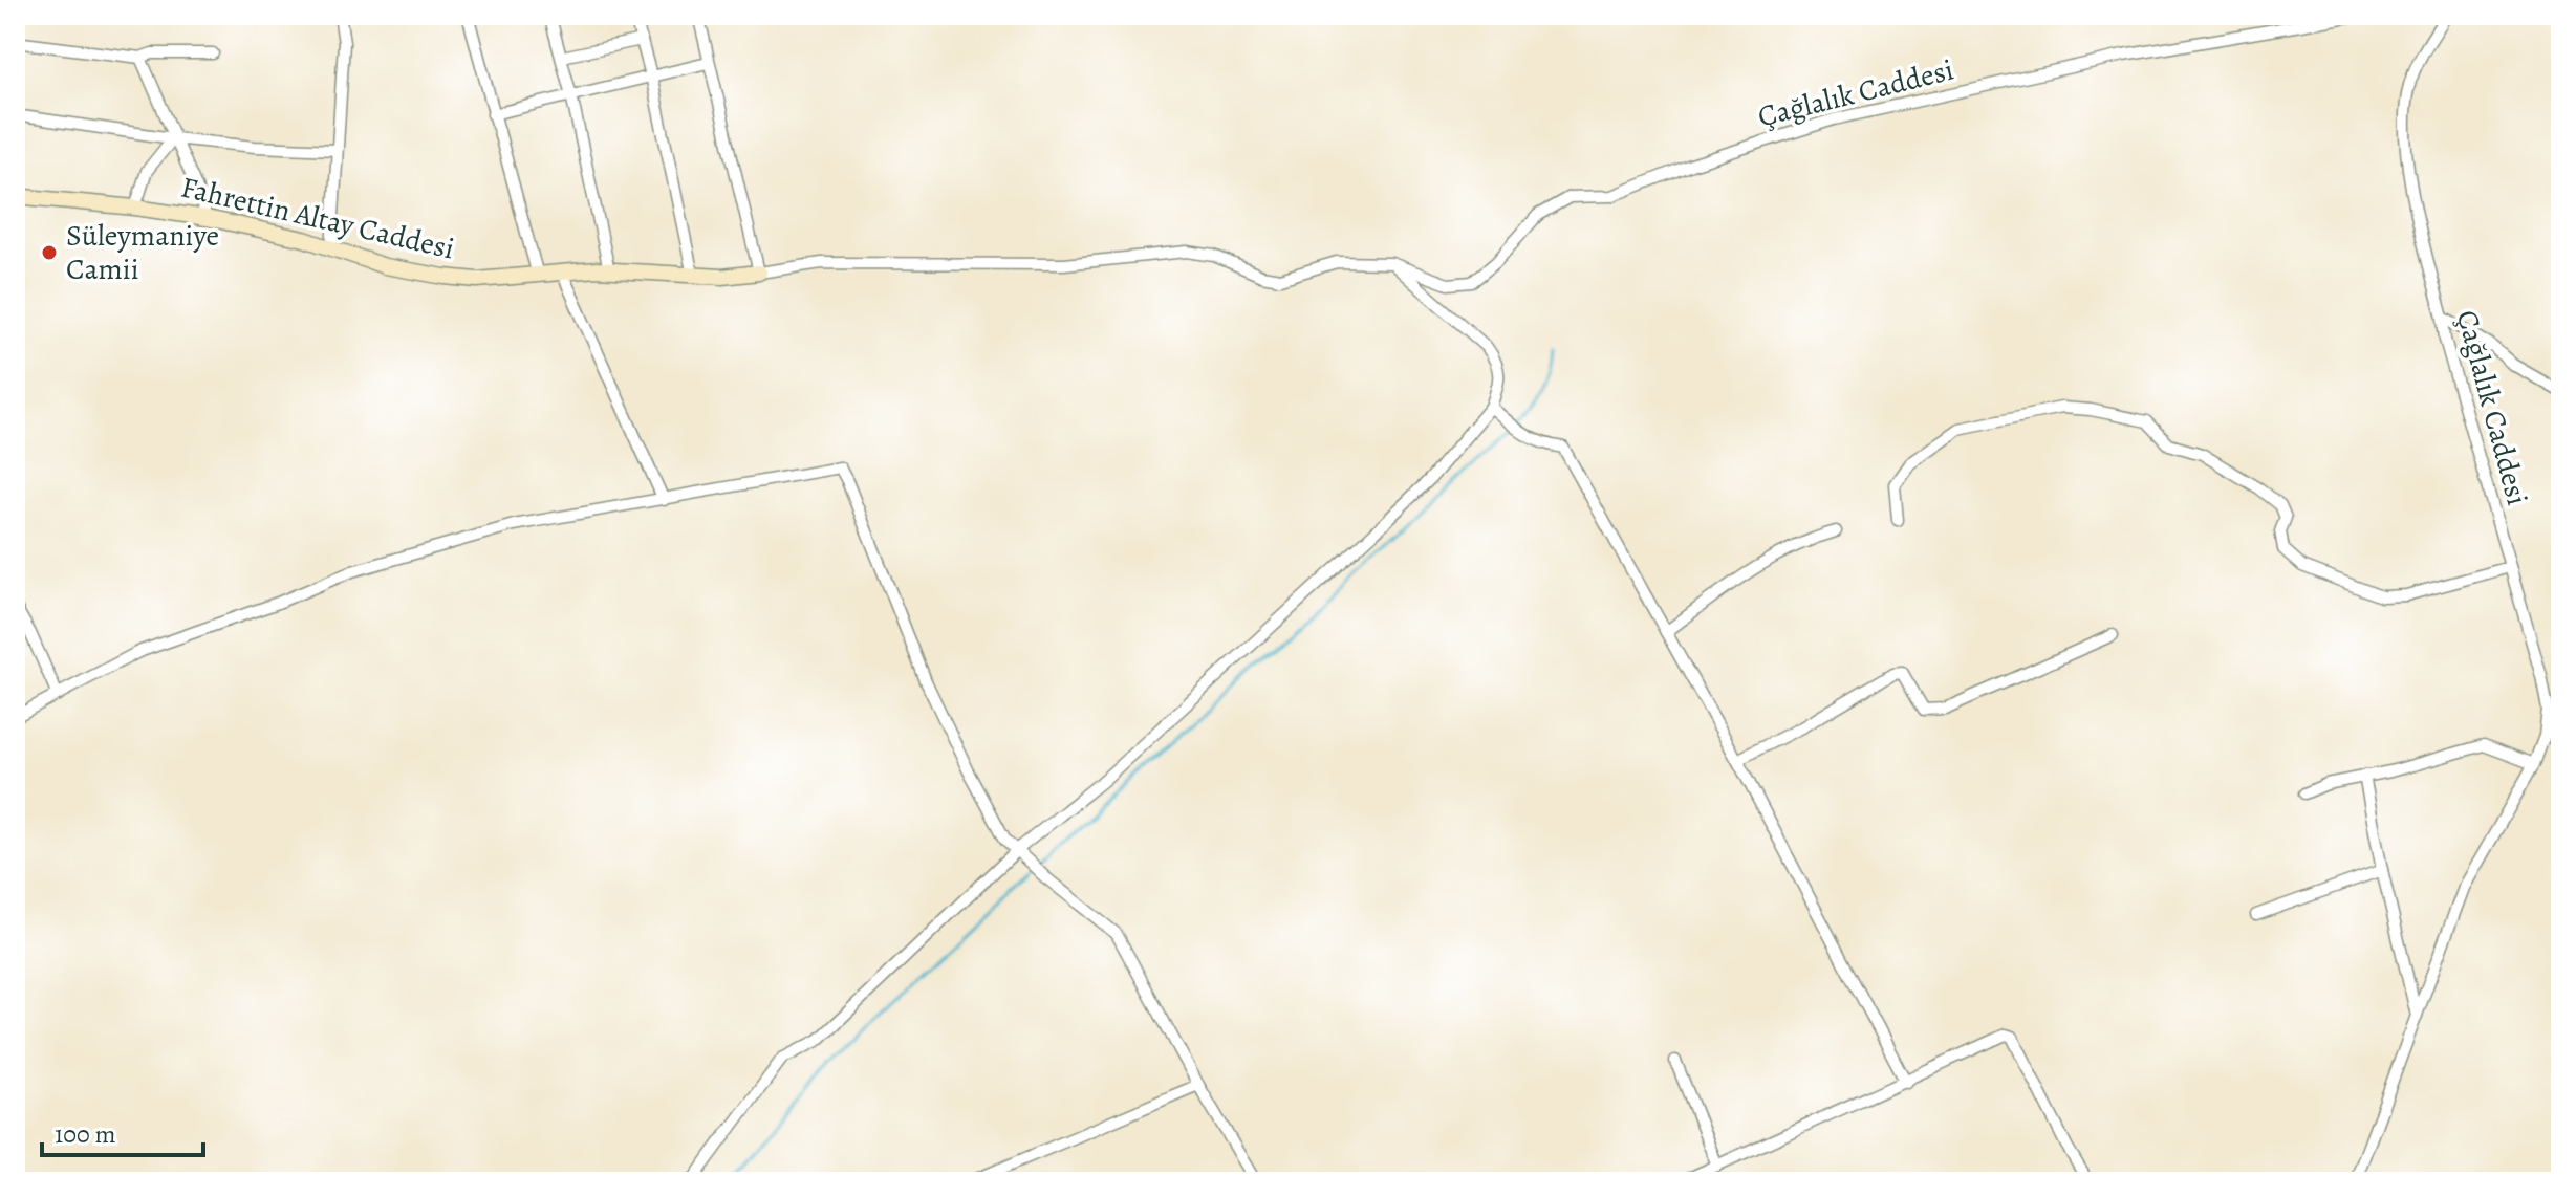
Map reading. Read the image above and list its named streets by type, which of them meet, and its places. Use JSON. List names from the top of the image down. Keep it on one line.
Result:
{"streets":{"street":["Çağlalık Caddesi","Fahrettin Altay Caddesi"]},"places":["Süleymaniye Camii"],"scale_bar":"100 m"}
